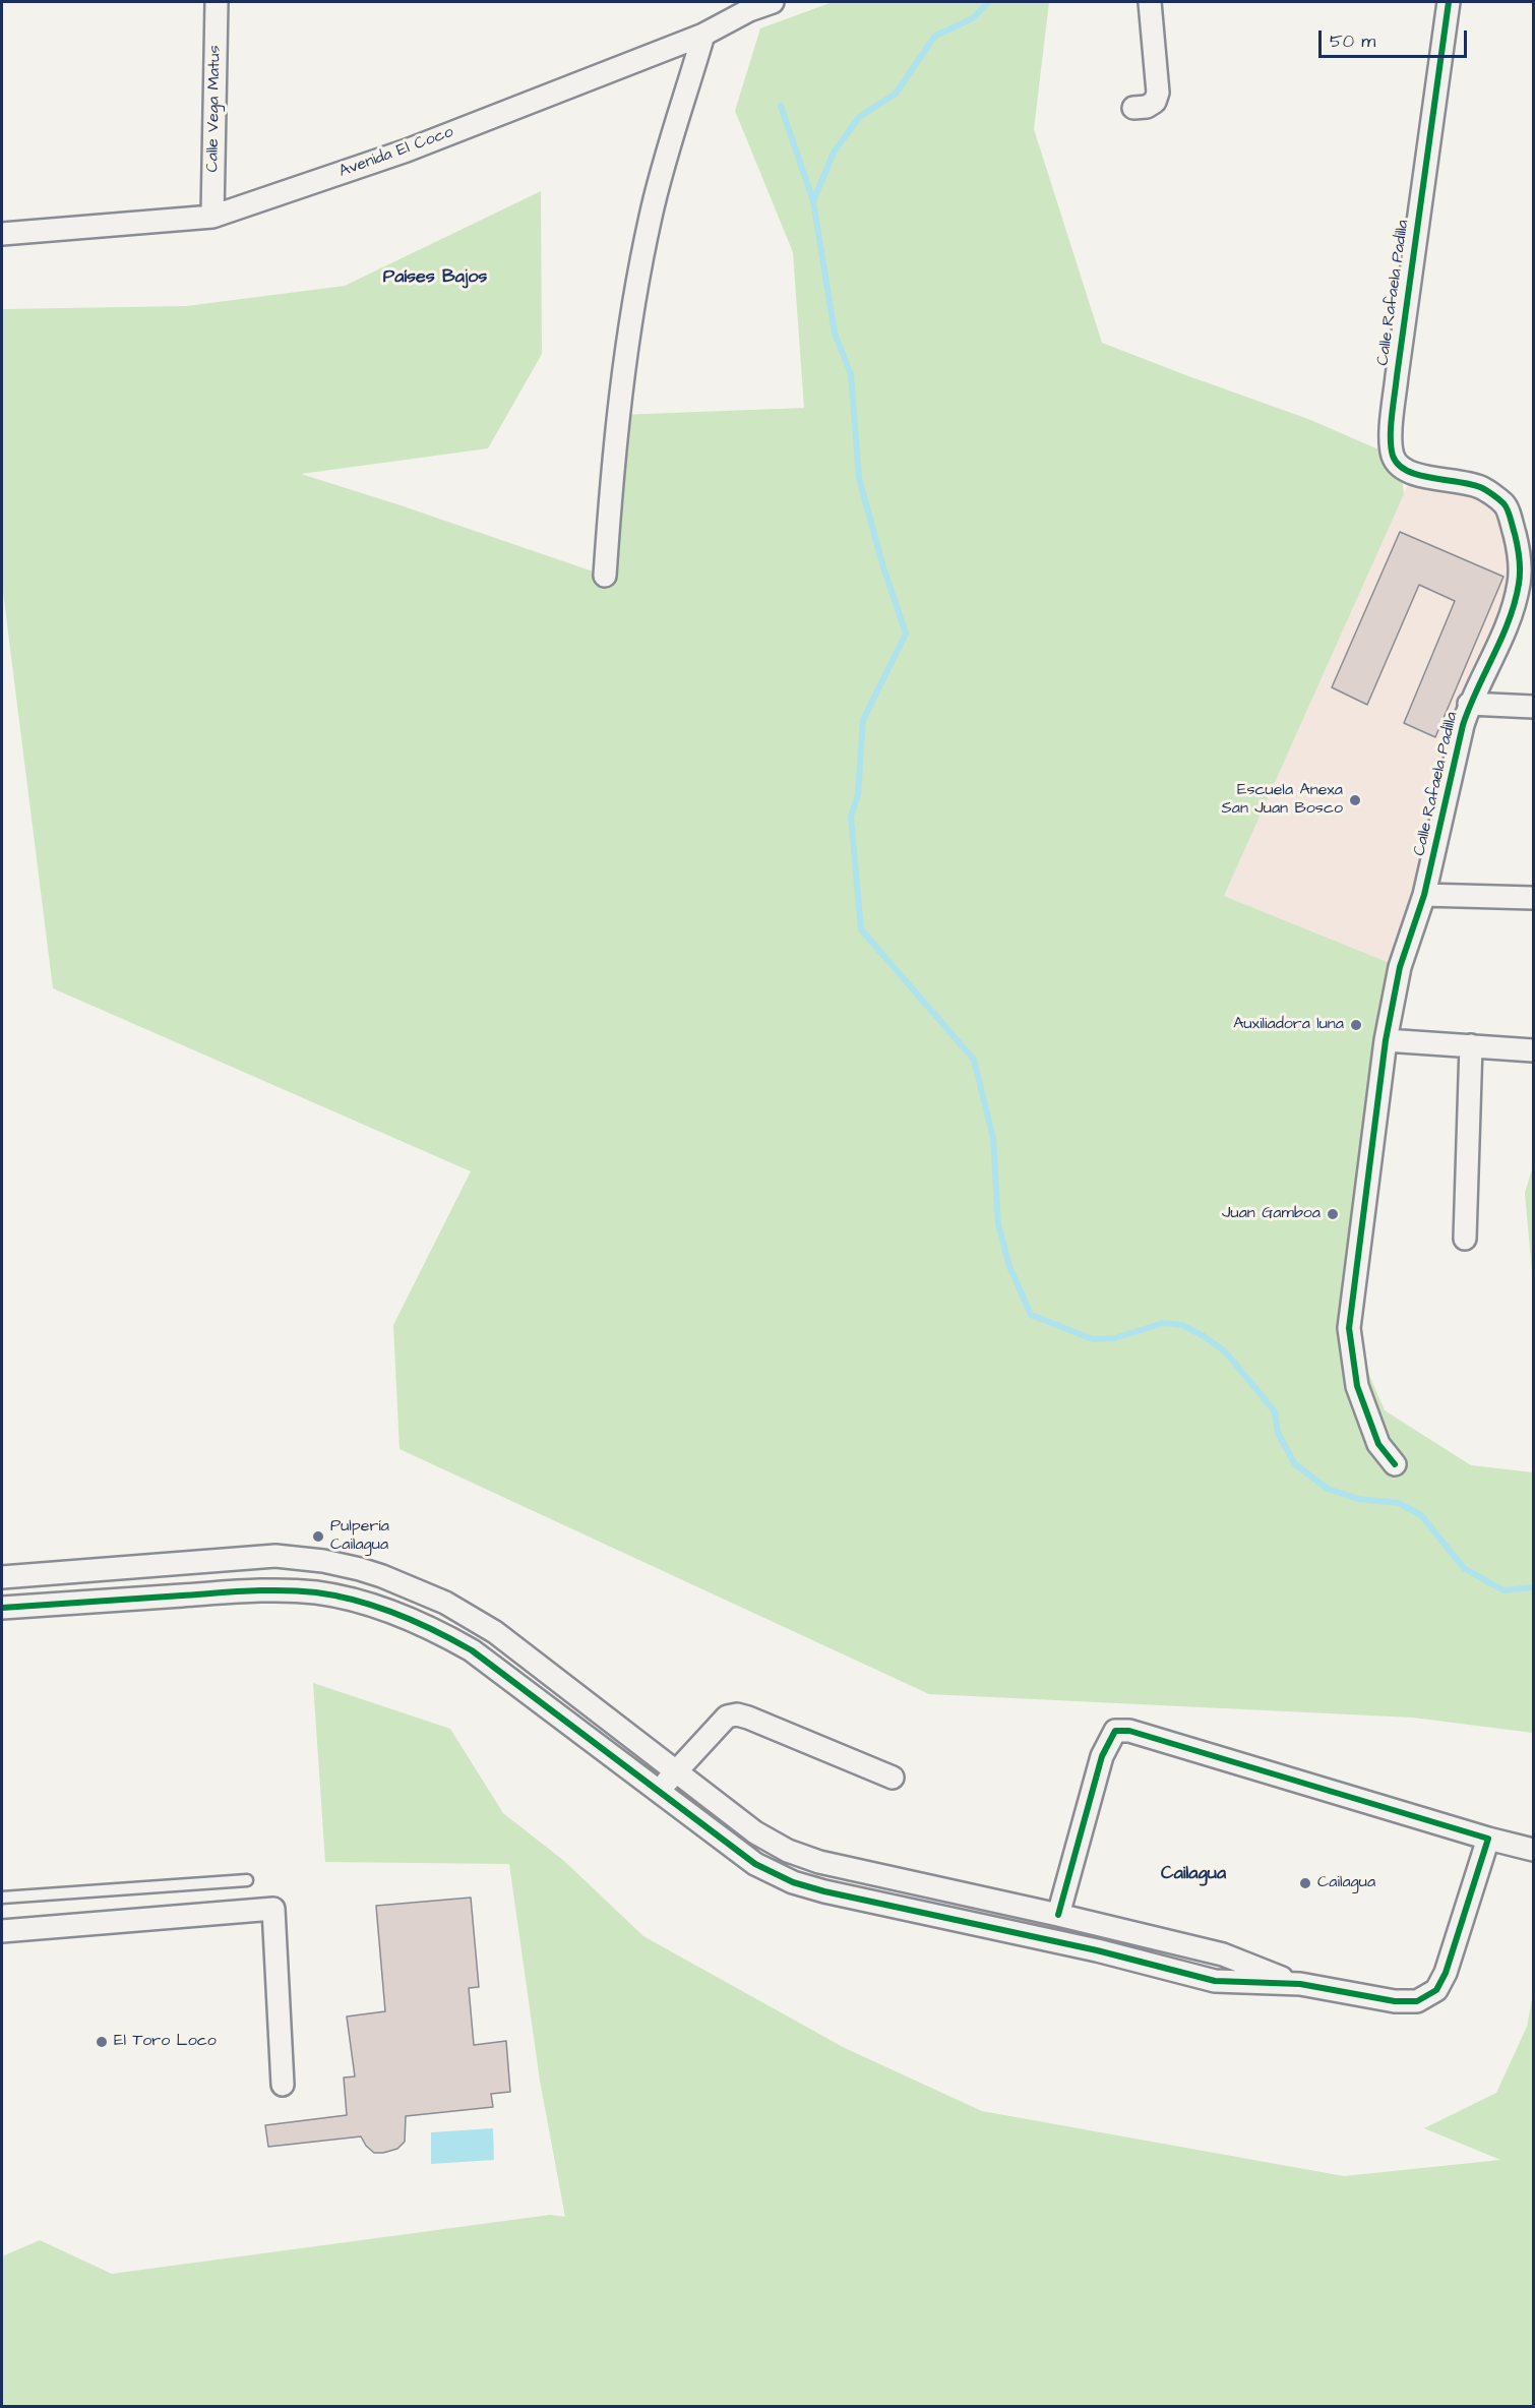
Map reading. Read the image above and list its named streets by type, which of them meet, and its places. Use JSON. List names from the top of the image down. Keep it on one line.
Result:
{"streets":{"street":["Calle Vega Matus","Avenida El Coco","Calle Rafaela Padilla"]},"crossings":[["Calle Vega Matus","Avenida El Coco"]],"districts":["Países Bajos","Cailagua"],"places":["Escuela Anexa San Juan Bosco","Auxiliadora luna","Juan Gamboa","Pulpería Cailagua","Cailagua","El Toro Loco"],"scale_bar":"50 m"}
